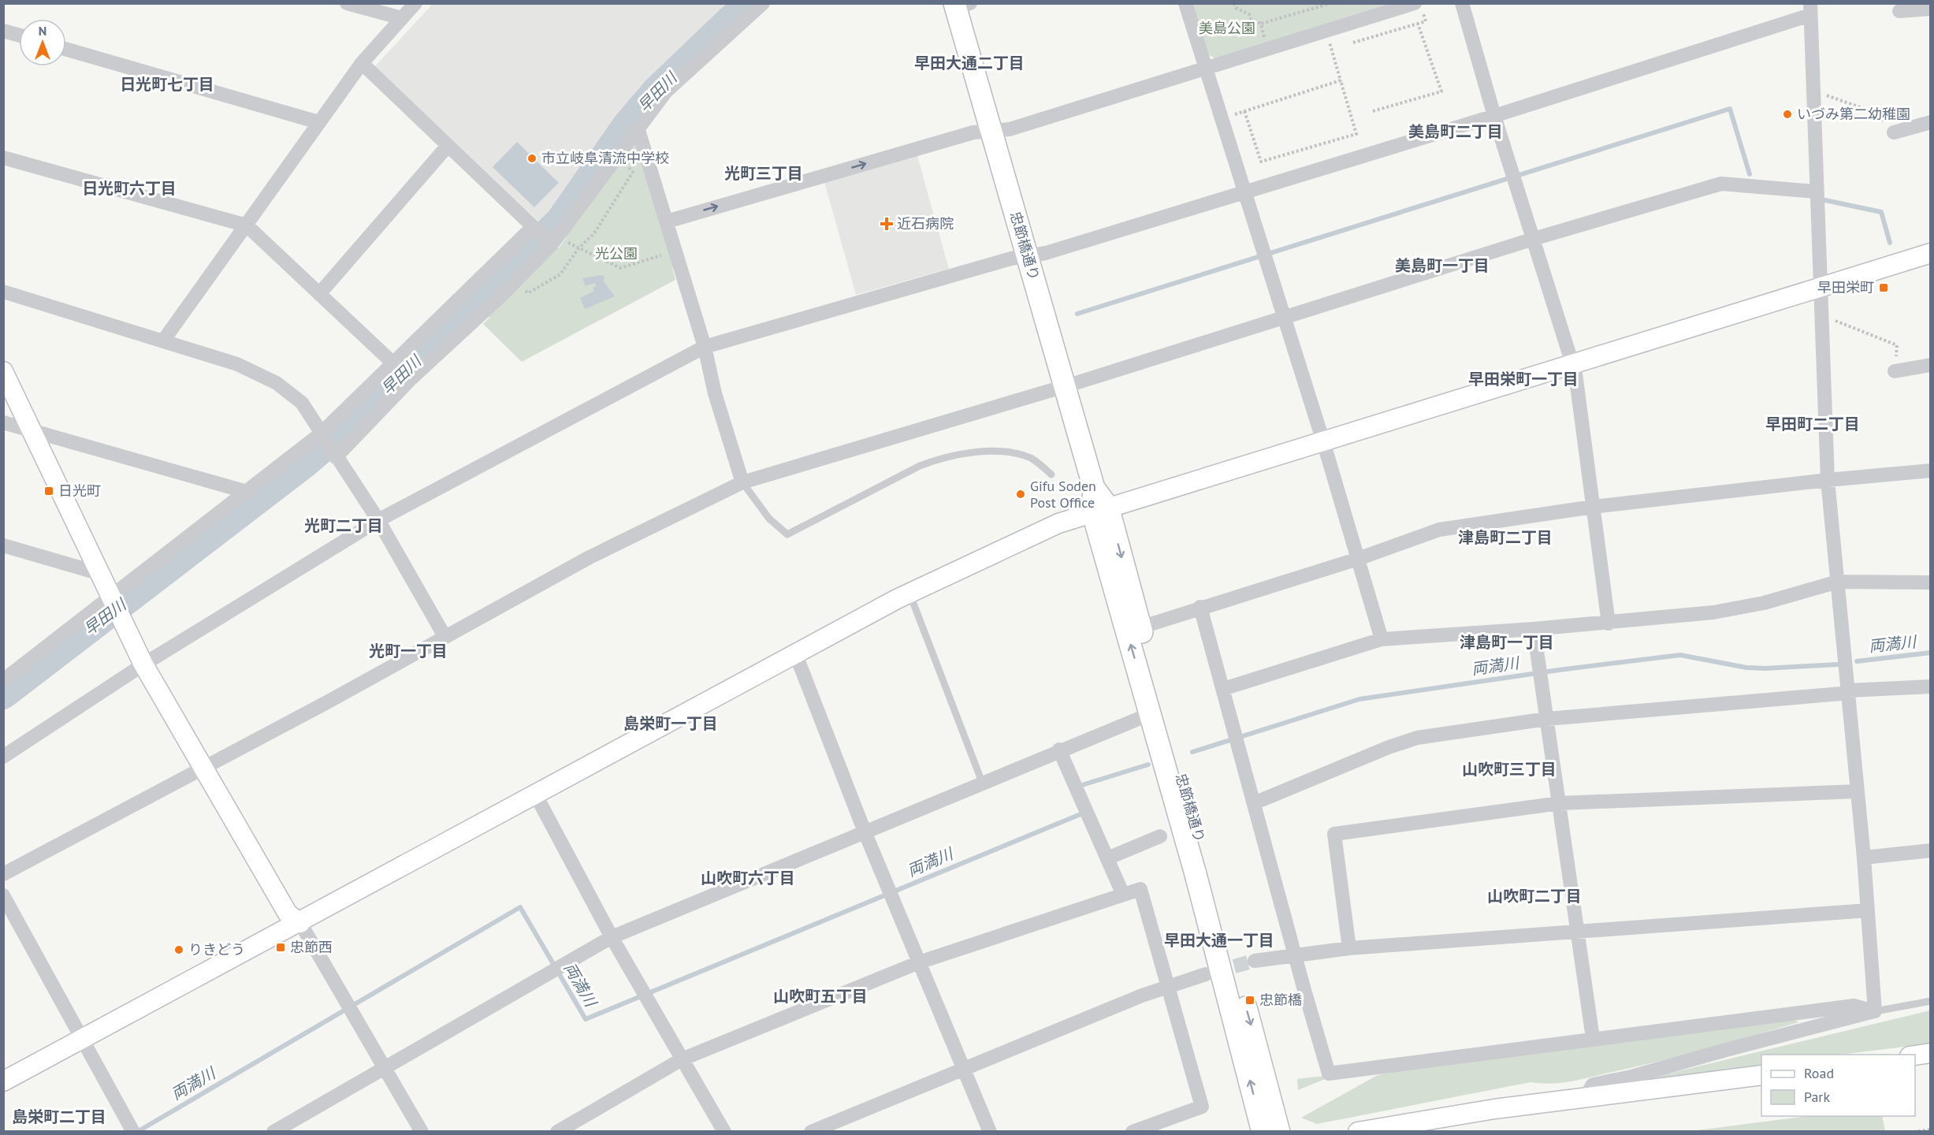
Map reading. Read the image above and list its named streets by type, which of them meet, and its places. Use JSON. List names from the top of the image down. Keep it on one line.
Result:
{"streets":{"main road":["忠節橋通り"]},"districts":["早田大通二丁目","日光町七丁目","美島町二丁目","光町三丁目","日光町六丁目","美島町一丁目","早田栄町一丁目","早田町二丁目","光町二丁目","津島町二丁目","津島町一丁目","光町一丁目","島栄町一丁目","山吹町三丁目","山吹町六丁目","山吹町二丁目","早田大通一丁目","山吹町五丁目","島栄町二丁目"],"water":["早田川","両満川"],"parks":["美島公園","光公園"],"places":{"other":["いづみ第二幼稚園","市立岐阜清流中学校","Gifu Soden Post Office","りきどう"],"health":["近石病院"],"transit":["早田栄町","日光町","忠節西","忠節橋"]},"legend":["Road","Park"],"north":"top"}
